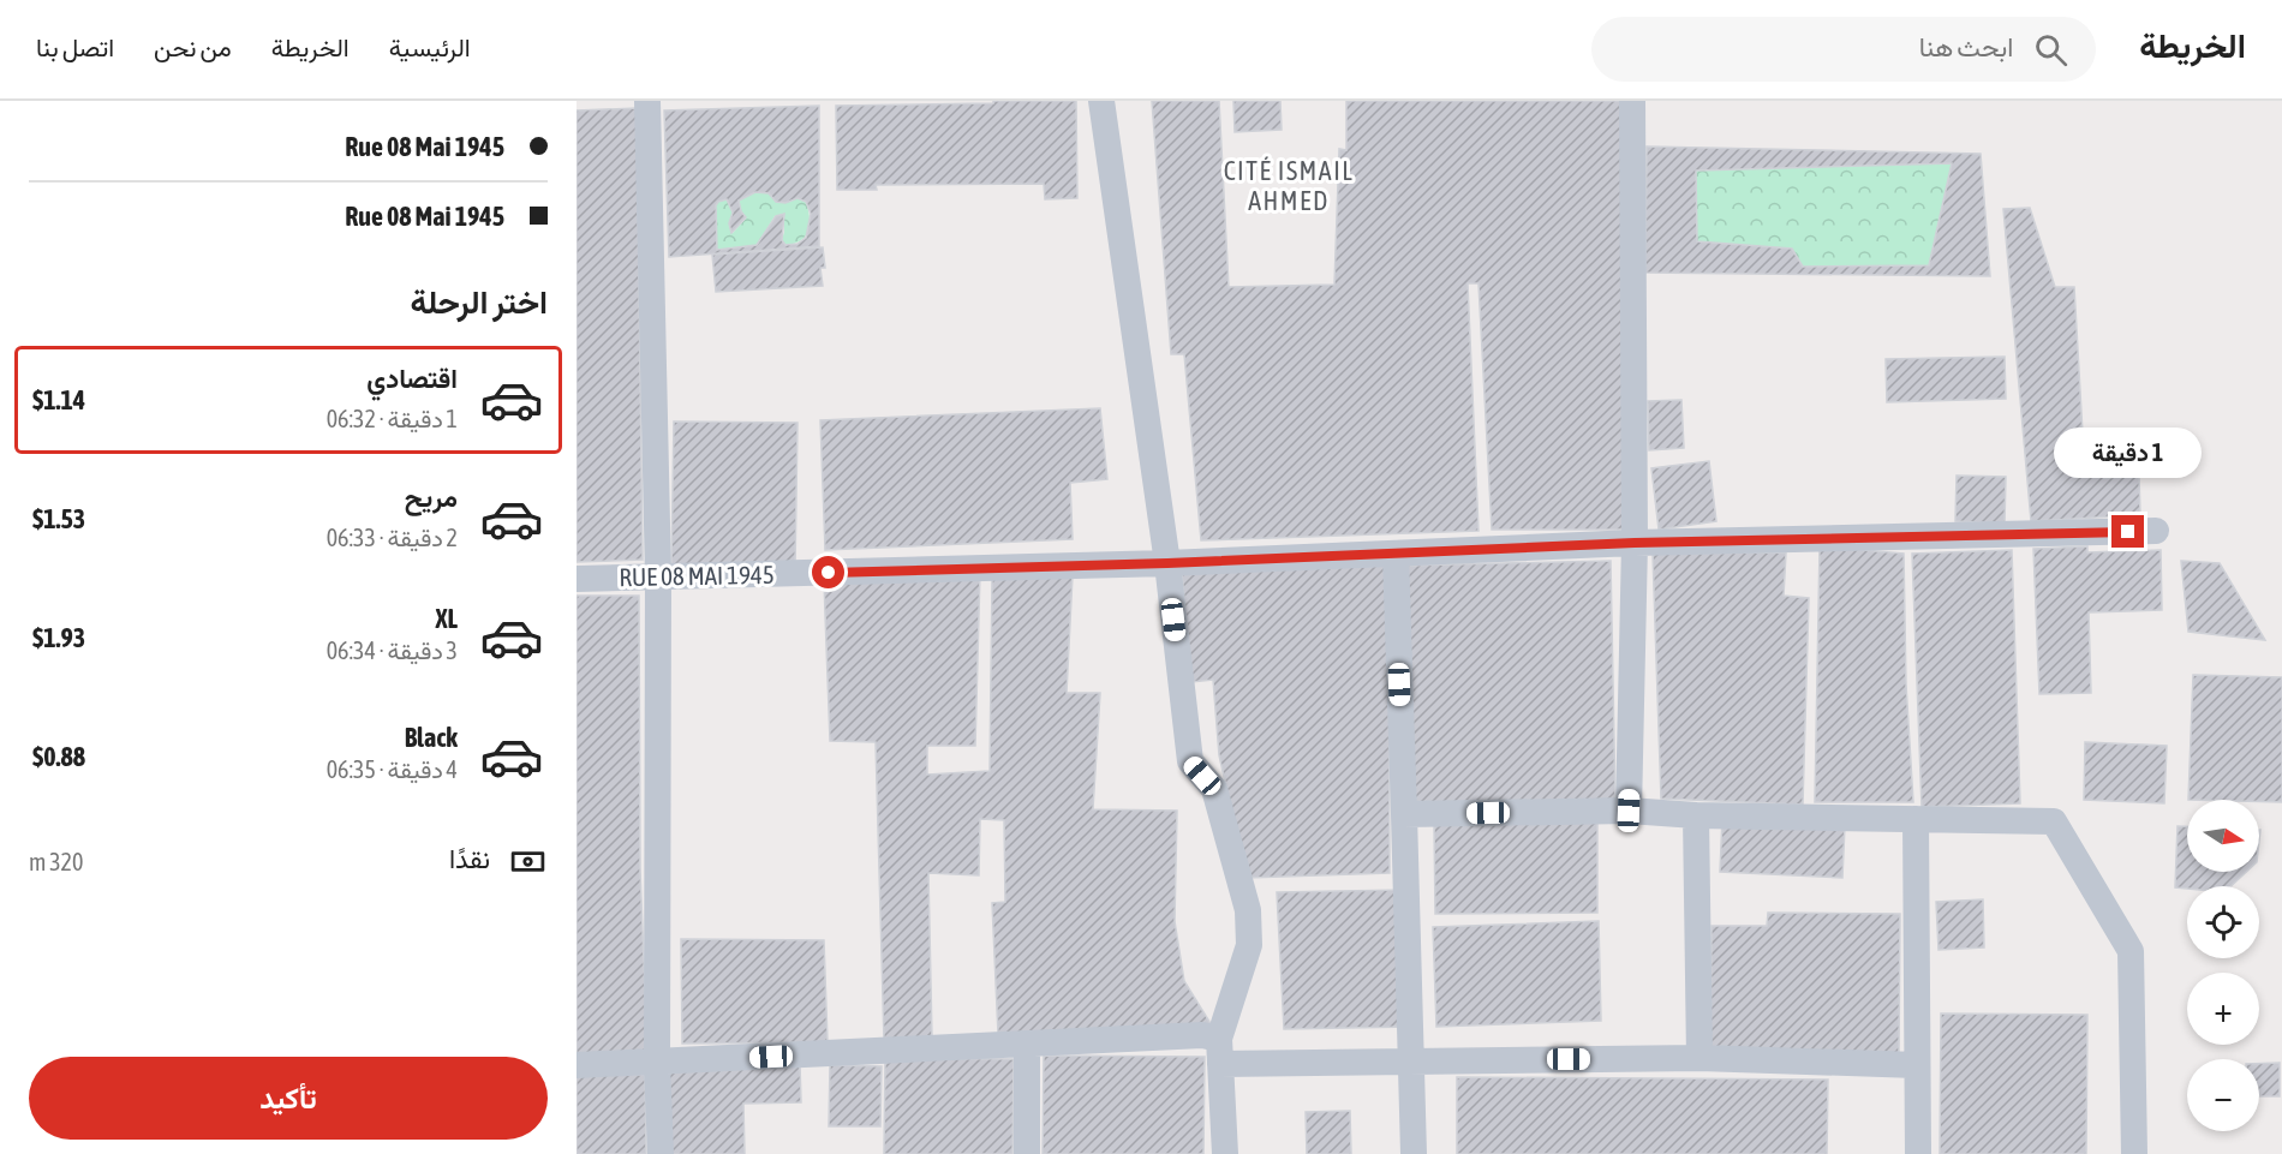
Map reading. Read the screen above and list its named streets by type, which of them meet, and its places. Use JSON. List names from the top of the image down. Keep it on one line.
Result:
{"streets":{"street":["RUE 08 MAI 1945"]},"districts":["CITÉ ISMAIL AHMED"],"north":"right","page":{"header":"الخريطة","search":"ابحث هنا","nav":["الرئيسية","الخريطة","من نحن","اتصل بنا"],"banner":["Rue 08 Mai 1945","Rue 08 Mai 1945"],"heading":"اختر الرحلة","list":[{"name":"اقتصادي","note":"1 دقيقة · 06:32","value":"$1.14"},{"name":"مريح","note":"2 دقيقة · 06:33","value":"$1.53"},{"name":"XL","note":"3 دقيقة · 06:34","value":"$1.93"},{"name":"Black","note":"4 دقيقة · 06:35","value":"$0.88"}],"bubble":"1 دقيقة","map_buttons":["+","−"],"pay":["نقدًا","320 m"],"buttons":"تأكيد"}}
